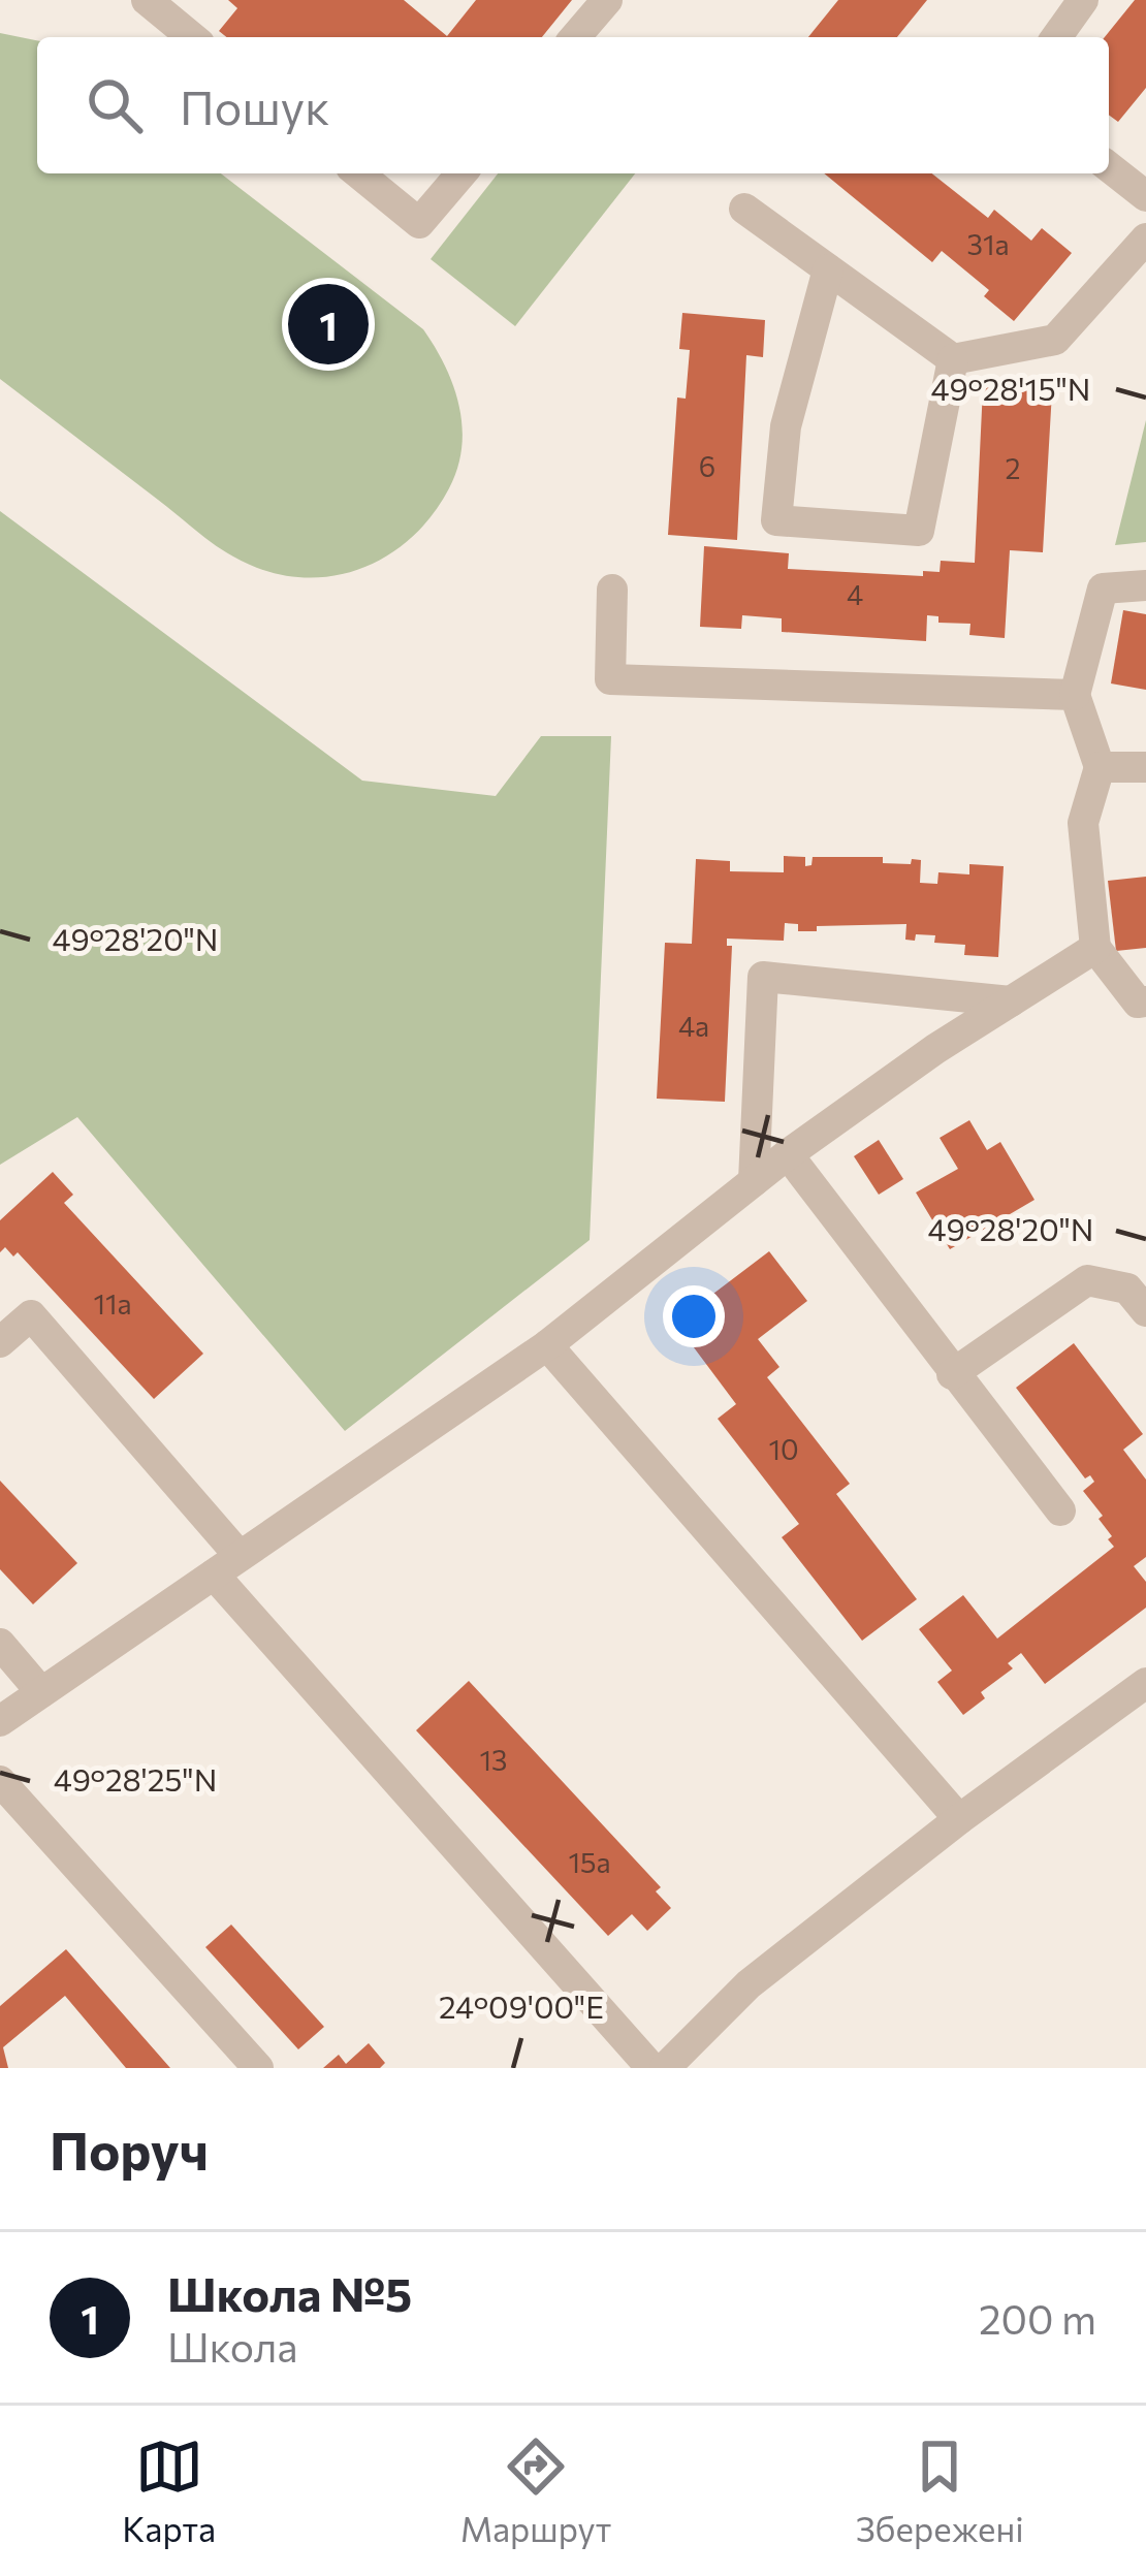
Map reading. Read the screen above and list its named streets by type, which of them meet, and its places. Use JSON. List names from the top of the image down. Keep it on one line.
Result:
{"house_numbers":["31а","6","2","4","4а","11а","10","13","15а"],"page":{"search":"Пошук","pins":"1","heading":"Поруч","list":[{"mark":"1","name":"Школа №5","note":"Школа","value":"200 m"}],"nav":["Карта","Маршрут","Збережені"]},"coordinates":["49°28'15\"N","49°28'20\"N","49°28'25\"N","24°09'00\"E"]}
